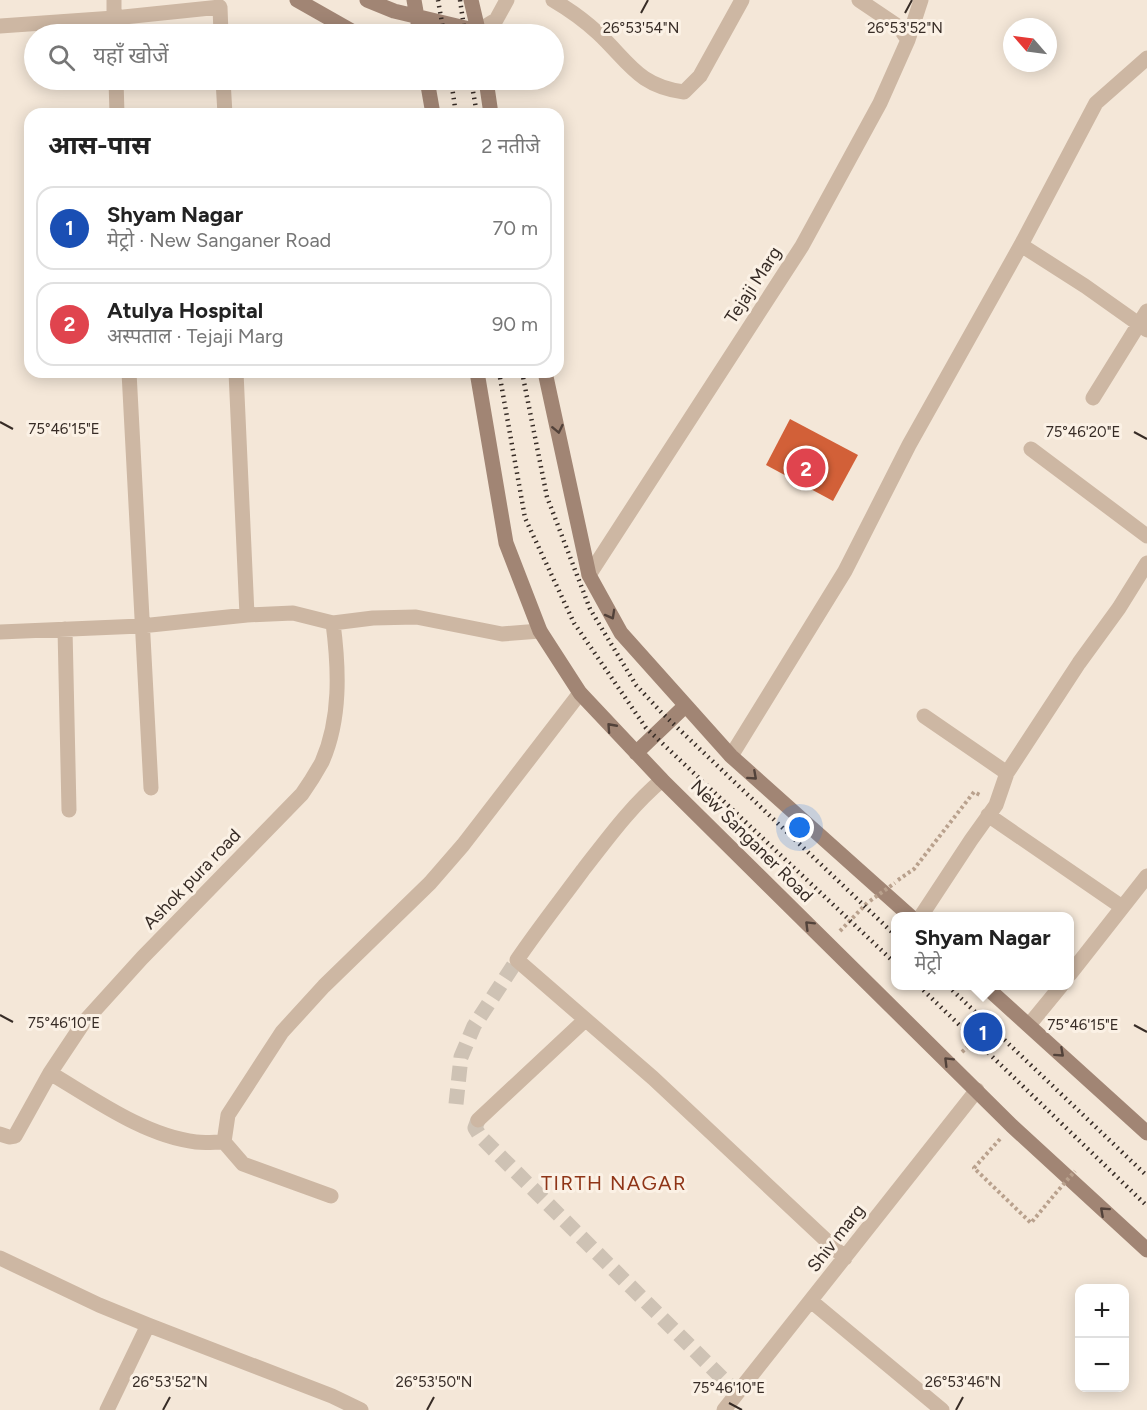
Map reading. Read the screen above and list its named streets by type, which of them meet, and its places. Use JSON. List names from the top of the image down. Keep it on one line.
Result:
{"streets":{"main road":["New Sanganer Road"],"street":["Tejaji Marg","Ashok pura road","Shiv marg"]},"crossings":[["New Sanganer Road","Shiv marg"]],"districts":["TIRTH NAGAR"],"north":"top left","page":{"search":"यहाँ खोजें","heading":["आस-पास","2 नतीजे"],"list":[{"mark":"1","name":"Shyam Nagar","note":"मेट्रो · New Sanganer Road","value":"70 m"},{"mark":"2","name":"Atulya Hospital","note":"अस्पताल · Tejaji Marg","value":"90 m"}],"pins":["2","1"],"popup":["Shyam Nagar","मेट्रो"],"map_buttons":["+","−"]},"coordinates":["26°53'54\"N","26°53'52\"N","75°46'15\"E","75°46'20\"E","75°46'10\"E","26°53'50\"N","26°53'46\"N"]}
